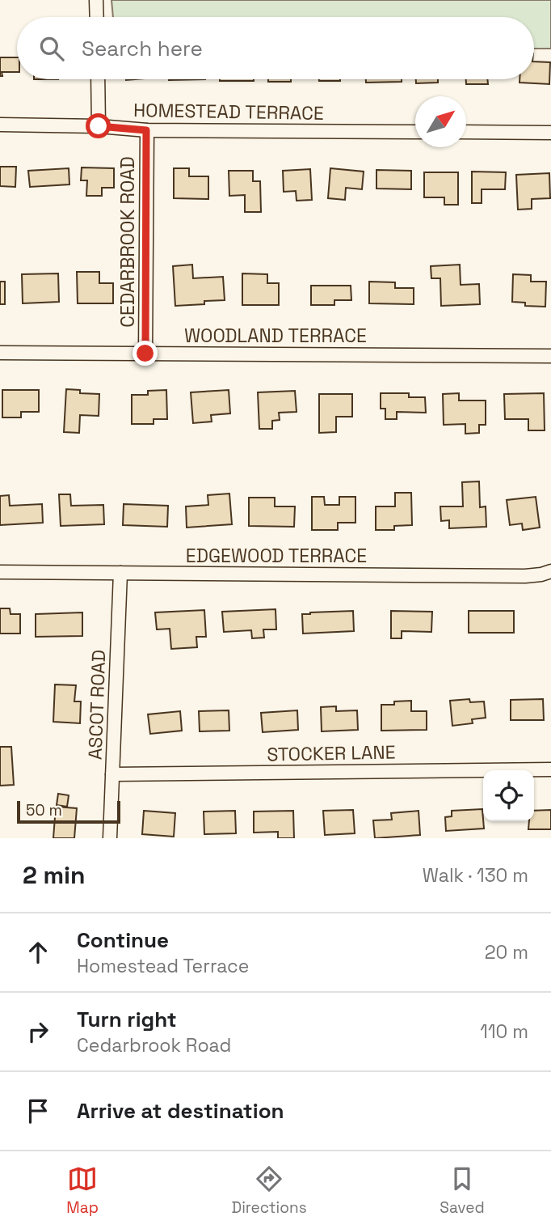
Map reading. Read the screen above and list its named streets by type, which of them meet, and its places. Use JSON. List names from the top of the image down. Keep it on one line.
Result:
{"streets":{"street":["HOMESTEAD TERRACE","CEDARBROOK ROAD","WOODLAND TERRACE","EDGEWOOD TERRACE","ASCOT ROAD","STOCKER LANE"]},"crossings":[["HOMESTEAD TERRACE","CEDARBROOK ROAD"],["CEDARBROOK ROAD","WOODLAND TERRACE"],["EDGEWOOD TERRACE","ASCOT ROAD"],["ASCOT ROAD","STOCKER LANE"]],"scale_bar":"50 m","north":"top right","page":{"search":"Search here","scale":"50 m","heading":["2 min","Walk · 130 m"],"list":[["Continue","Homestead Terrace","20 m"],["Turn right","Cedarbrook Road","110 m"],"Arrive at destination"],"nav":["Map","Directions","Saved"]}}
